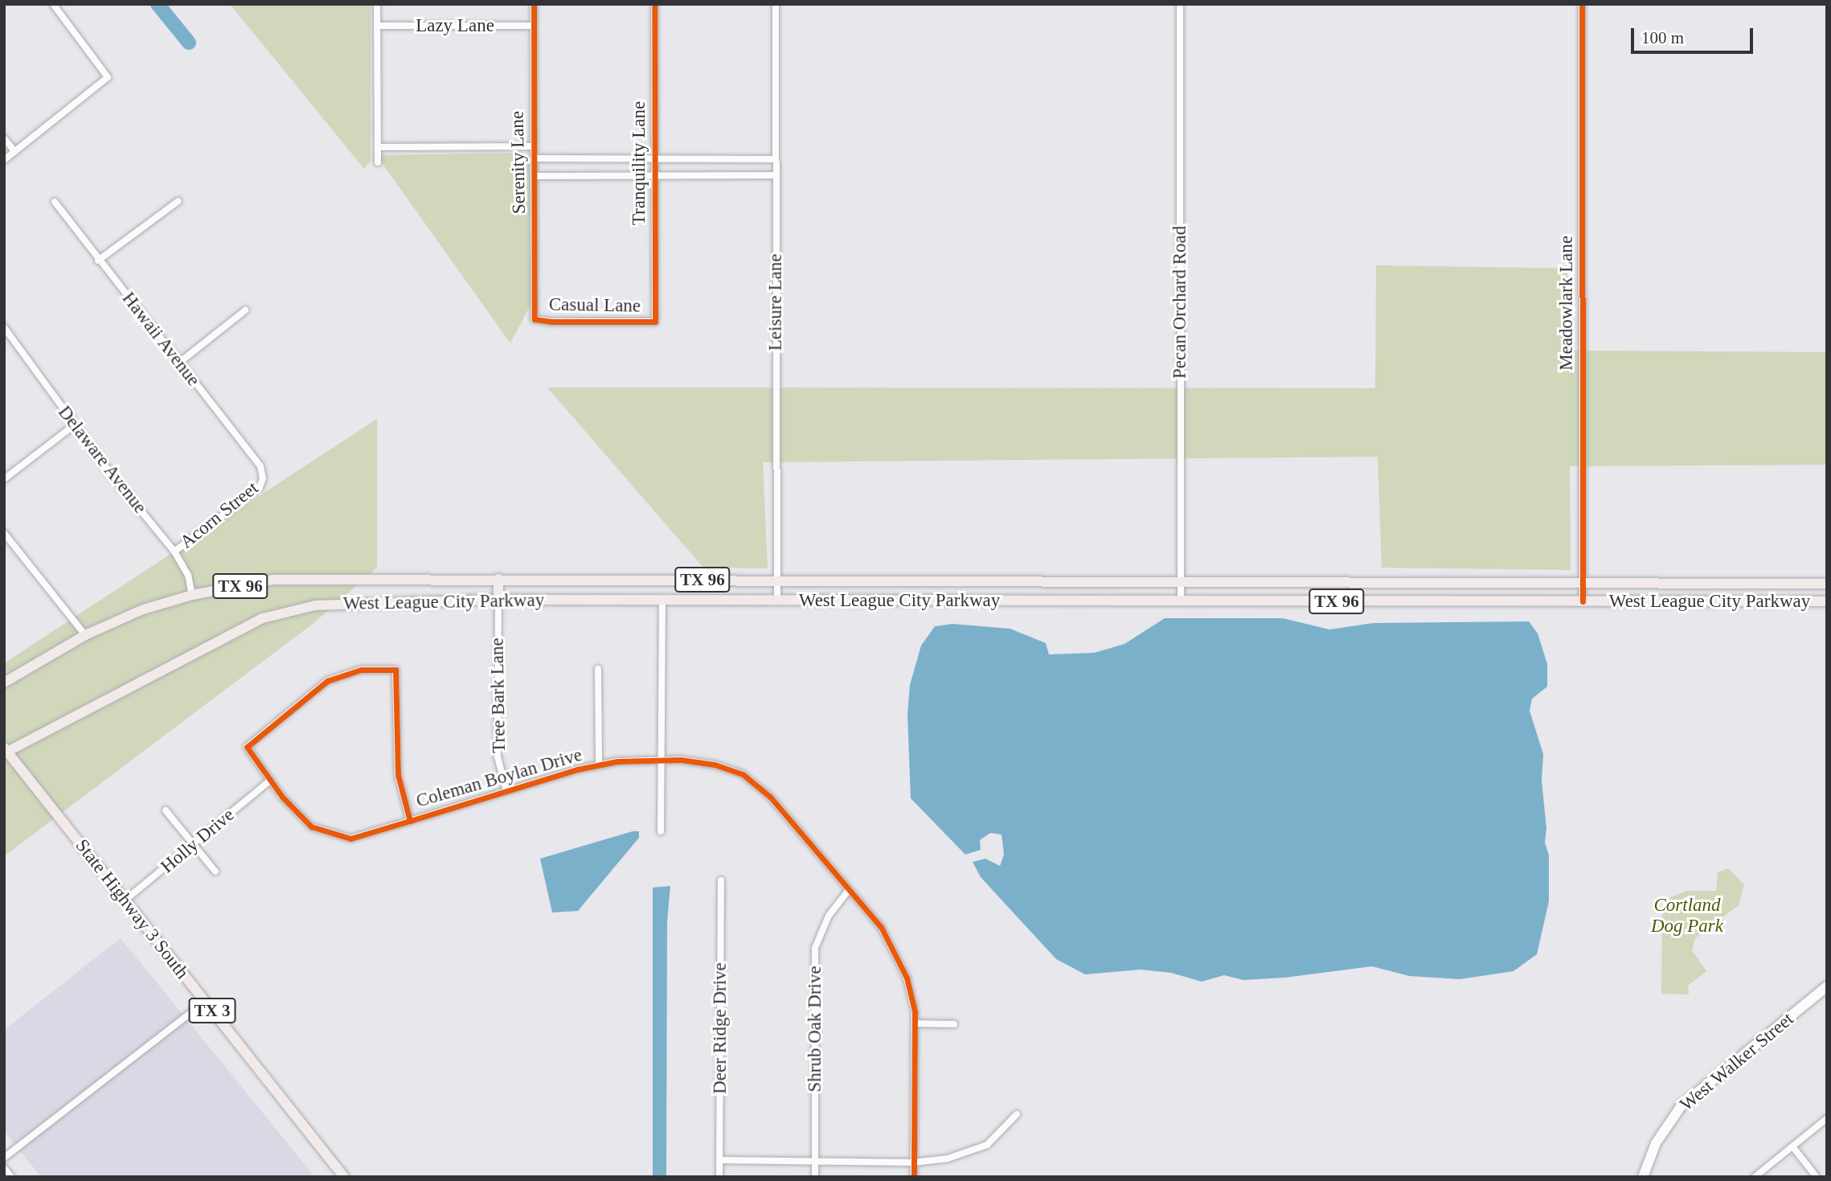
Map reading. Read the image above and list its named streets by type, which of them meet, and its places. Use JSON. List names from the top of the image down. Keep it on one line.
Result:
{"streets":{"main road":["TX 96","West League City Parkway","State Highway 3 South","TX 3"],"street":["Lazy Lane","Serenity Lane","Tranquility Lane","Leisure Lane","Pecan Orchard Road","Meadowlark Lane","Casual Lane","Hawaii Avenue","Delaware Avenue","Acorn Street","Tree Bark Lane","Coleman Boylan Drive","Holly Drive","Deer Ridge Drive","Shrub Oak Drive","West Walker Street"]},"crossings":[["Lazy Lane","Serenity Lane"],["Serenity Lane","Casual Lane"],["Tranquility Lane","Casual Lane"],["Leisure Lane","West League City Parkway"],["Pecan Orchard Road","West League City Parkway"],["Meadowlark Lane","West League City Parkway"],["Hawaii Avenue","Acorn Street"],["Delaware Avenue","Acorn Street"],["Delaware Avenue","West League City Parkway"],["West League City Parkway","Tree Bark Lane"],["West League City Parkway","State Highway 3 South"],["Tree Bark Lane","Coleman Boylan Drive"],["Coleman Boylan Drive","Holly Drive"],["Coleman Boylan Drive","Shrub Oak Drive"],["Holly Drive","State Highway 3 South"]],"parks":["Cortland Dog Park"],"scale_bar":"100 m"}
